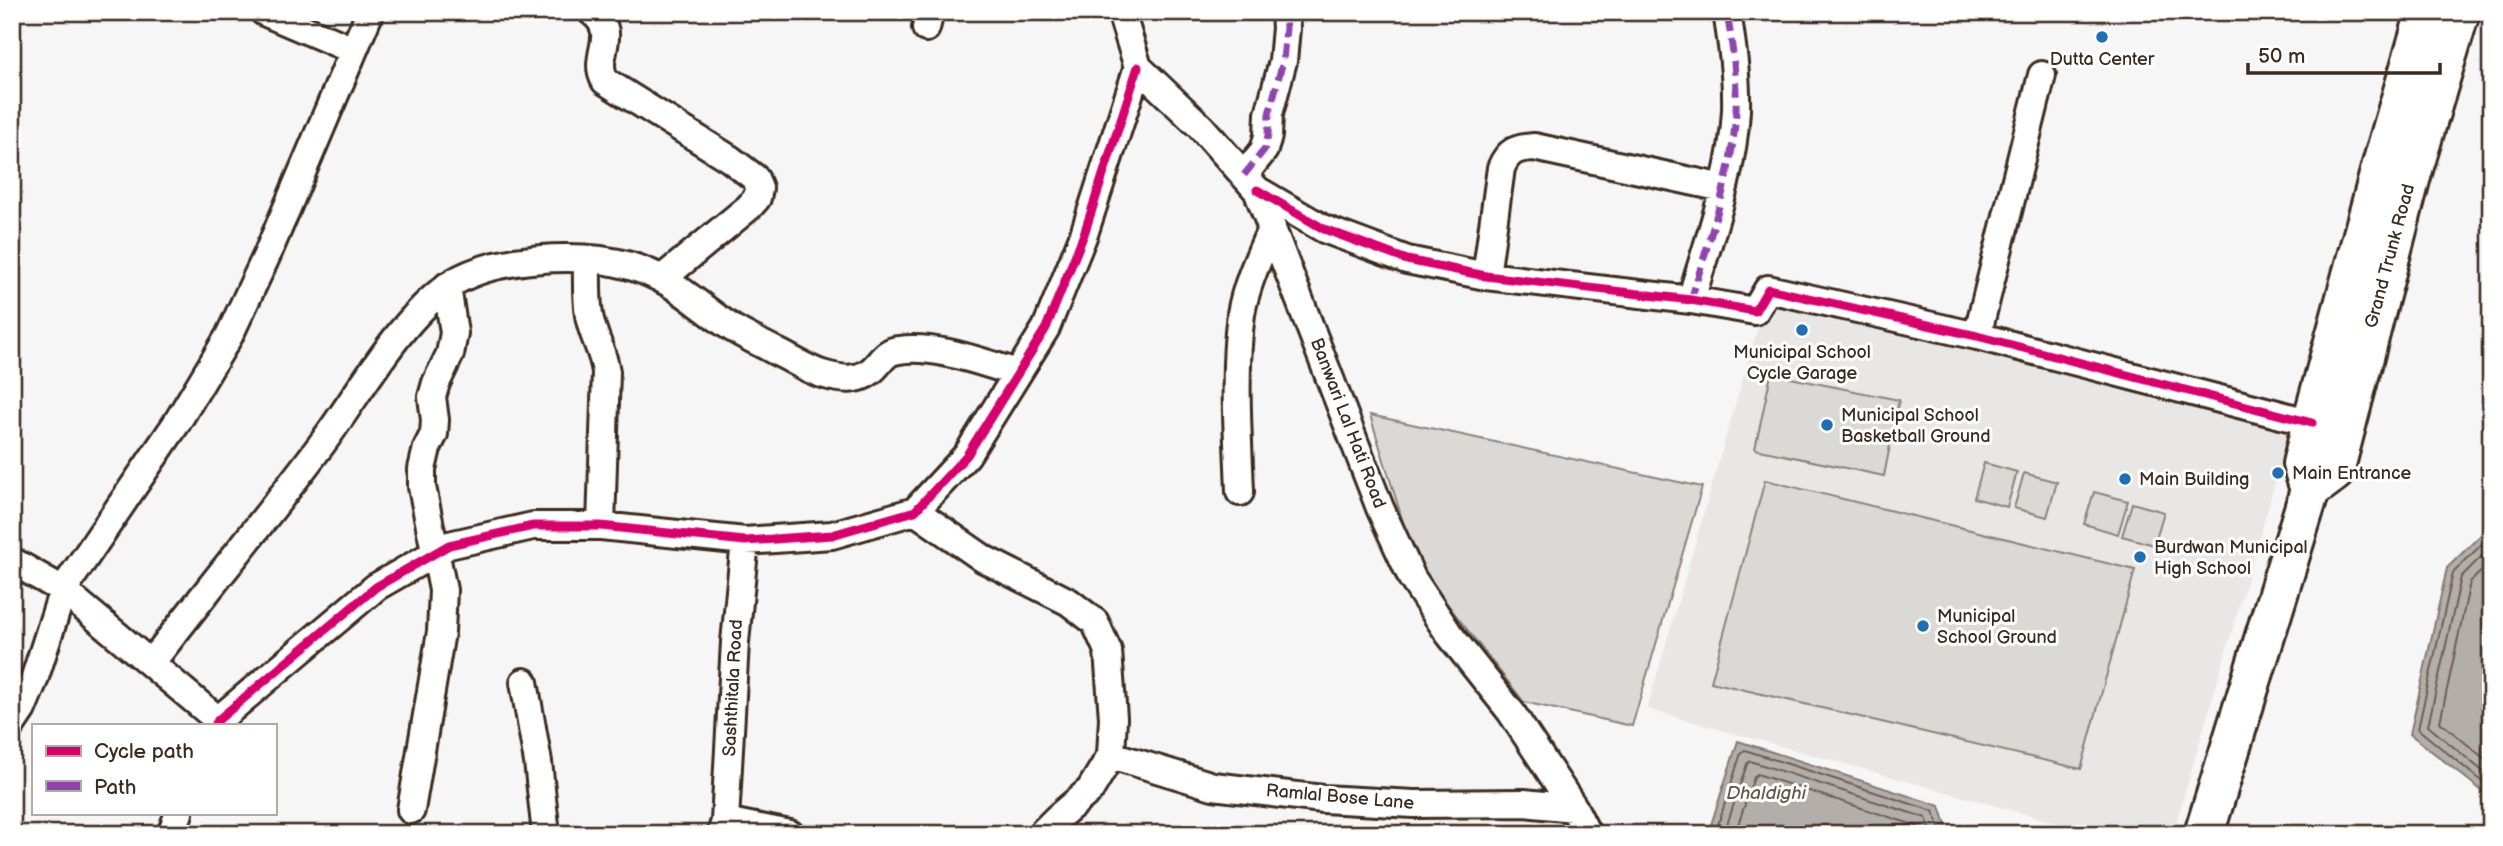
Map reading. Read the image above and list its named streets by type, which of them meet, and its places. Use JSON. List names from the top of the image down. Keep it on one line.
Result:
{"streets":{"highway":["Grand Trunk Road"],"street":["Banwari Lal Hati Road","Sashthitala Road","Ramlal Bose Lane"]},"crossings":[["Banwari Lal Hati Road","Ramlal Bose Lane"]],"water":["Dhaldighi"],"places":["Dutta Center","Municipal School Cycle Garage","Municipal School Basketball Ground","Main Entrance","Main Building","Burdwan Municipal High School","Municipal School Ground"],"legend":["Cycle path","Path"],"scale_bar":"50 m"}
